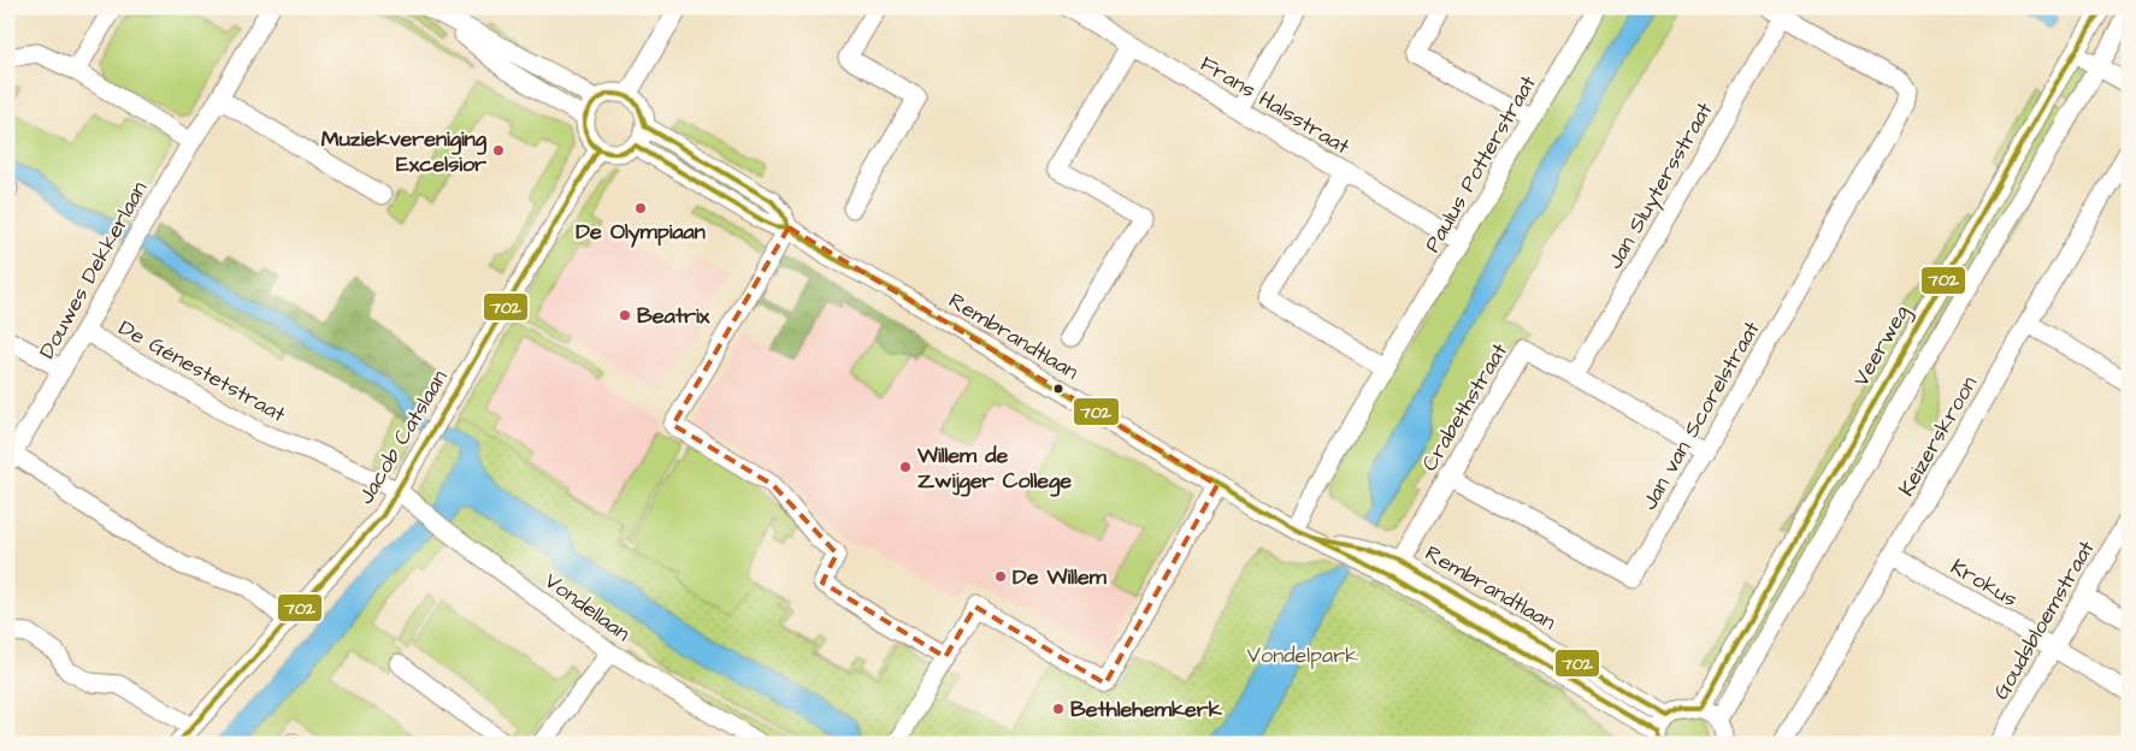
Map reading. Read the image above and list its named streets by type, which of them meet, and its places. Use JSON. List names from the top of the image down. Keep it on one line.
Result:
{"streets":{"street":["Frans Halsstraat","Paulus Potterstraat","Jan Sluytersstraat","Douwes Dekkerlaan","Rembrandtlaan","Veerweg","De Génestetstraat","Crabethstraat","Jan van Scorelstraat","Keizerskroon","Jacob Catslaan","Krokus","Vondellaan","Goudsbloemstraat"]},"crossings":[["Frans Halsstraat","Paulus Potterstraat"],["Paulus Potterstraat","Rembrandtlaan"],["Jan Sluytersstraat","Crabethstraat"],["Jan Sluytersstraat","Jan van Scorelstraat"],["Douwes Dekkerlaan","De Génestetstraat"],["Rembrandtlaan","Crabethstraat"],["Rembrandtlaan","Jacob Catslaan"],["De Génestetstraat","Jacob Catslaan"],["De Génestetstraat","Vondellaan"],["Crabethstraat","Jan van Scorelstraat"],["Keizerskroon","Krokus"],["Jacob Catslaan","Vondellaan"],["Krokus","Goudsbloemstraat"]],"parks":["Vondelpark"],"places":["Muziekvereniging Excelsior","De Olympiaan","Beatrix","Willem de Zwijger College","De Willem","Bethlehemkerk"],"lines":["transit line 702"]}
